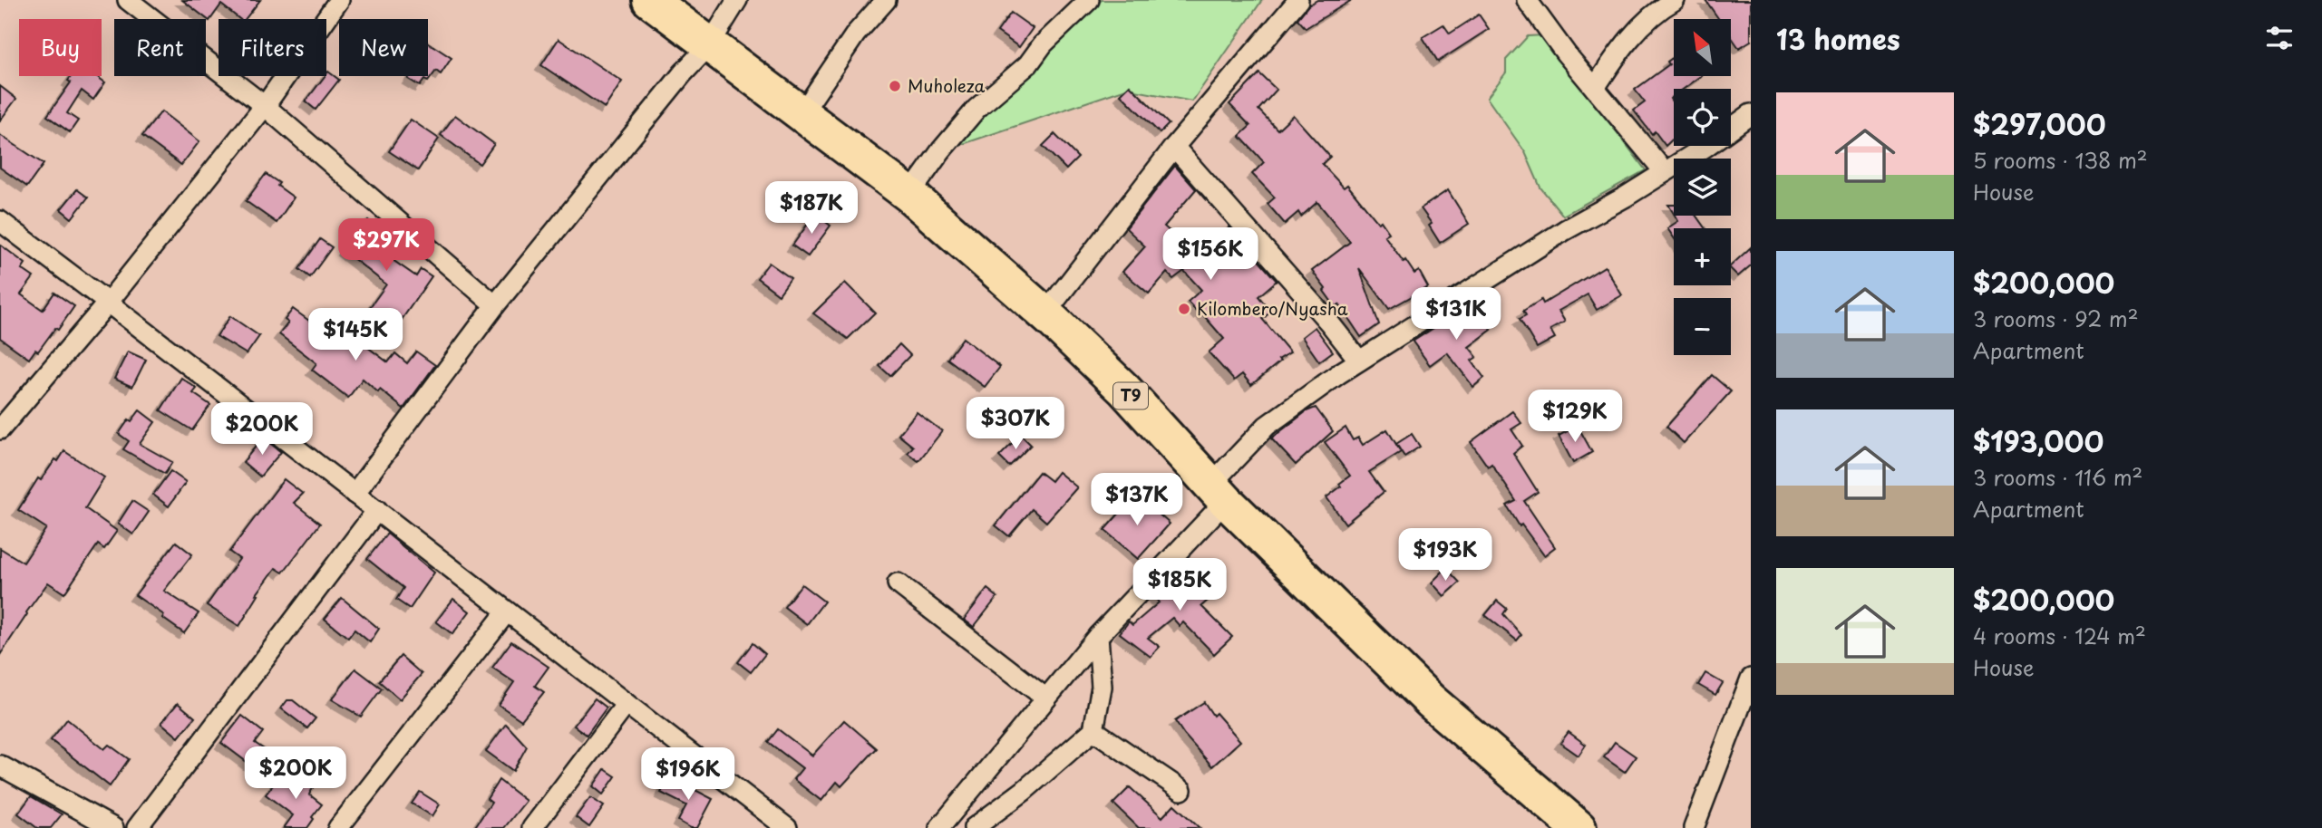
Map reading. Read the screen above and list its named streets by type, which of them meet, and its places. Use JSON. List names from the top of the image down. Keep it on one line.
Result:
{"streets":{"highway":["T9"]},"places":["Muholeza","Kilombero/Nyasha"],"north":"top left","page":{"heading":"13 homes","map_buttons":["+","−"],"chip":["Buy","Rent","Filters","New"],"list":[{"name":"$297,000","note":"5 rooms · 138 m² · House"},{"name":"$200,000","note":"3 rooms · 92 m² · Apartment"},{"name":"$193,000","note":"3 rooms · 116 m² · Apartment"},{"name":"$200,000","note":"4 rooms · 124 m² · House"}],"price":["$187K","$297K","$156K","$131K","$145K","$129K","$307K","$200K","$137K","$193K","$185K","$200K","$196K"]}}
